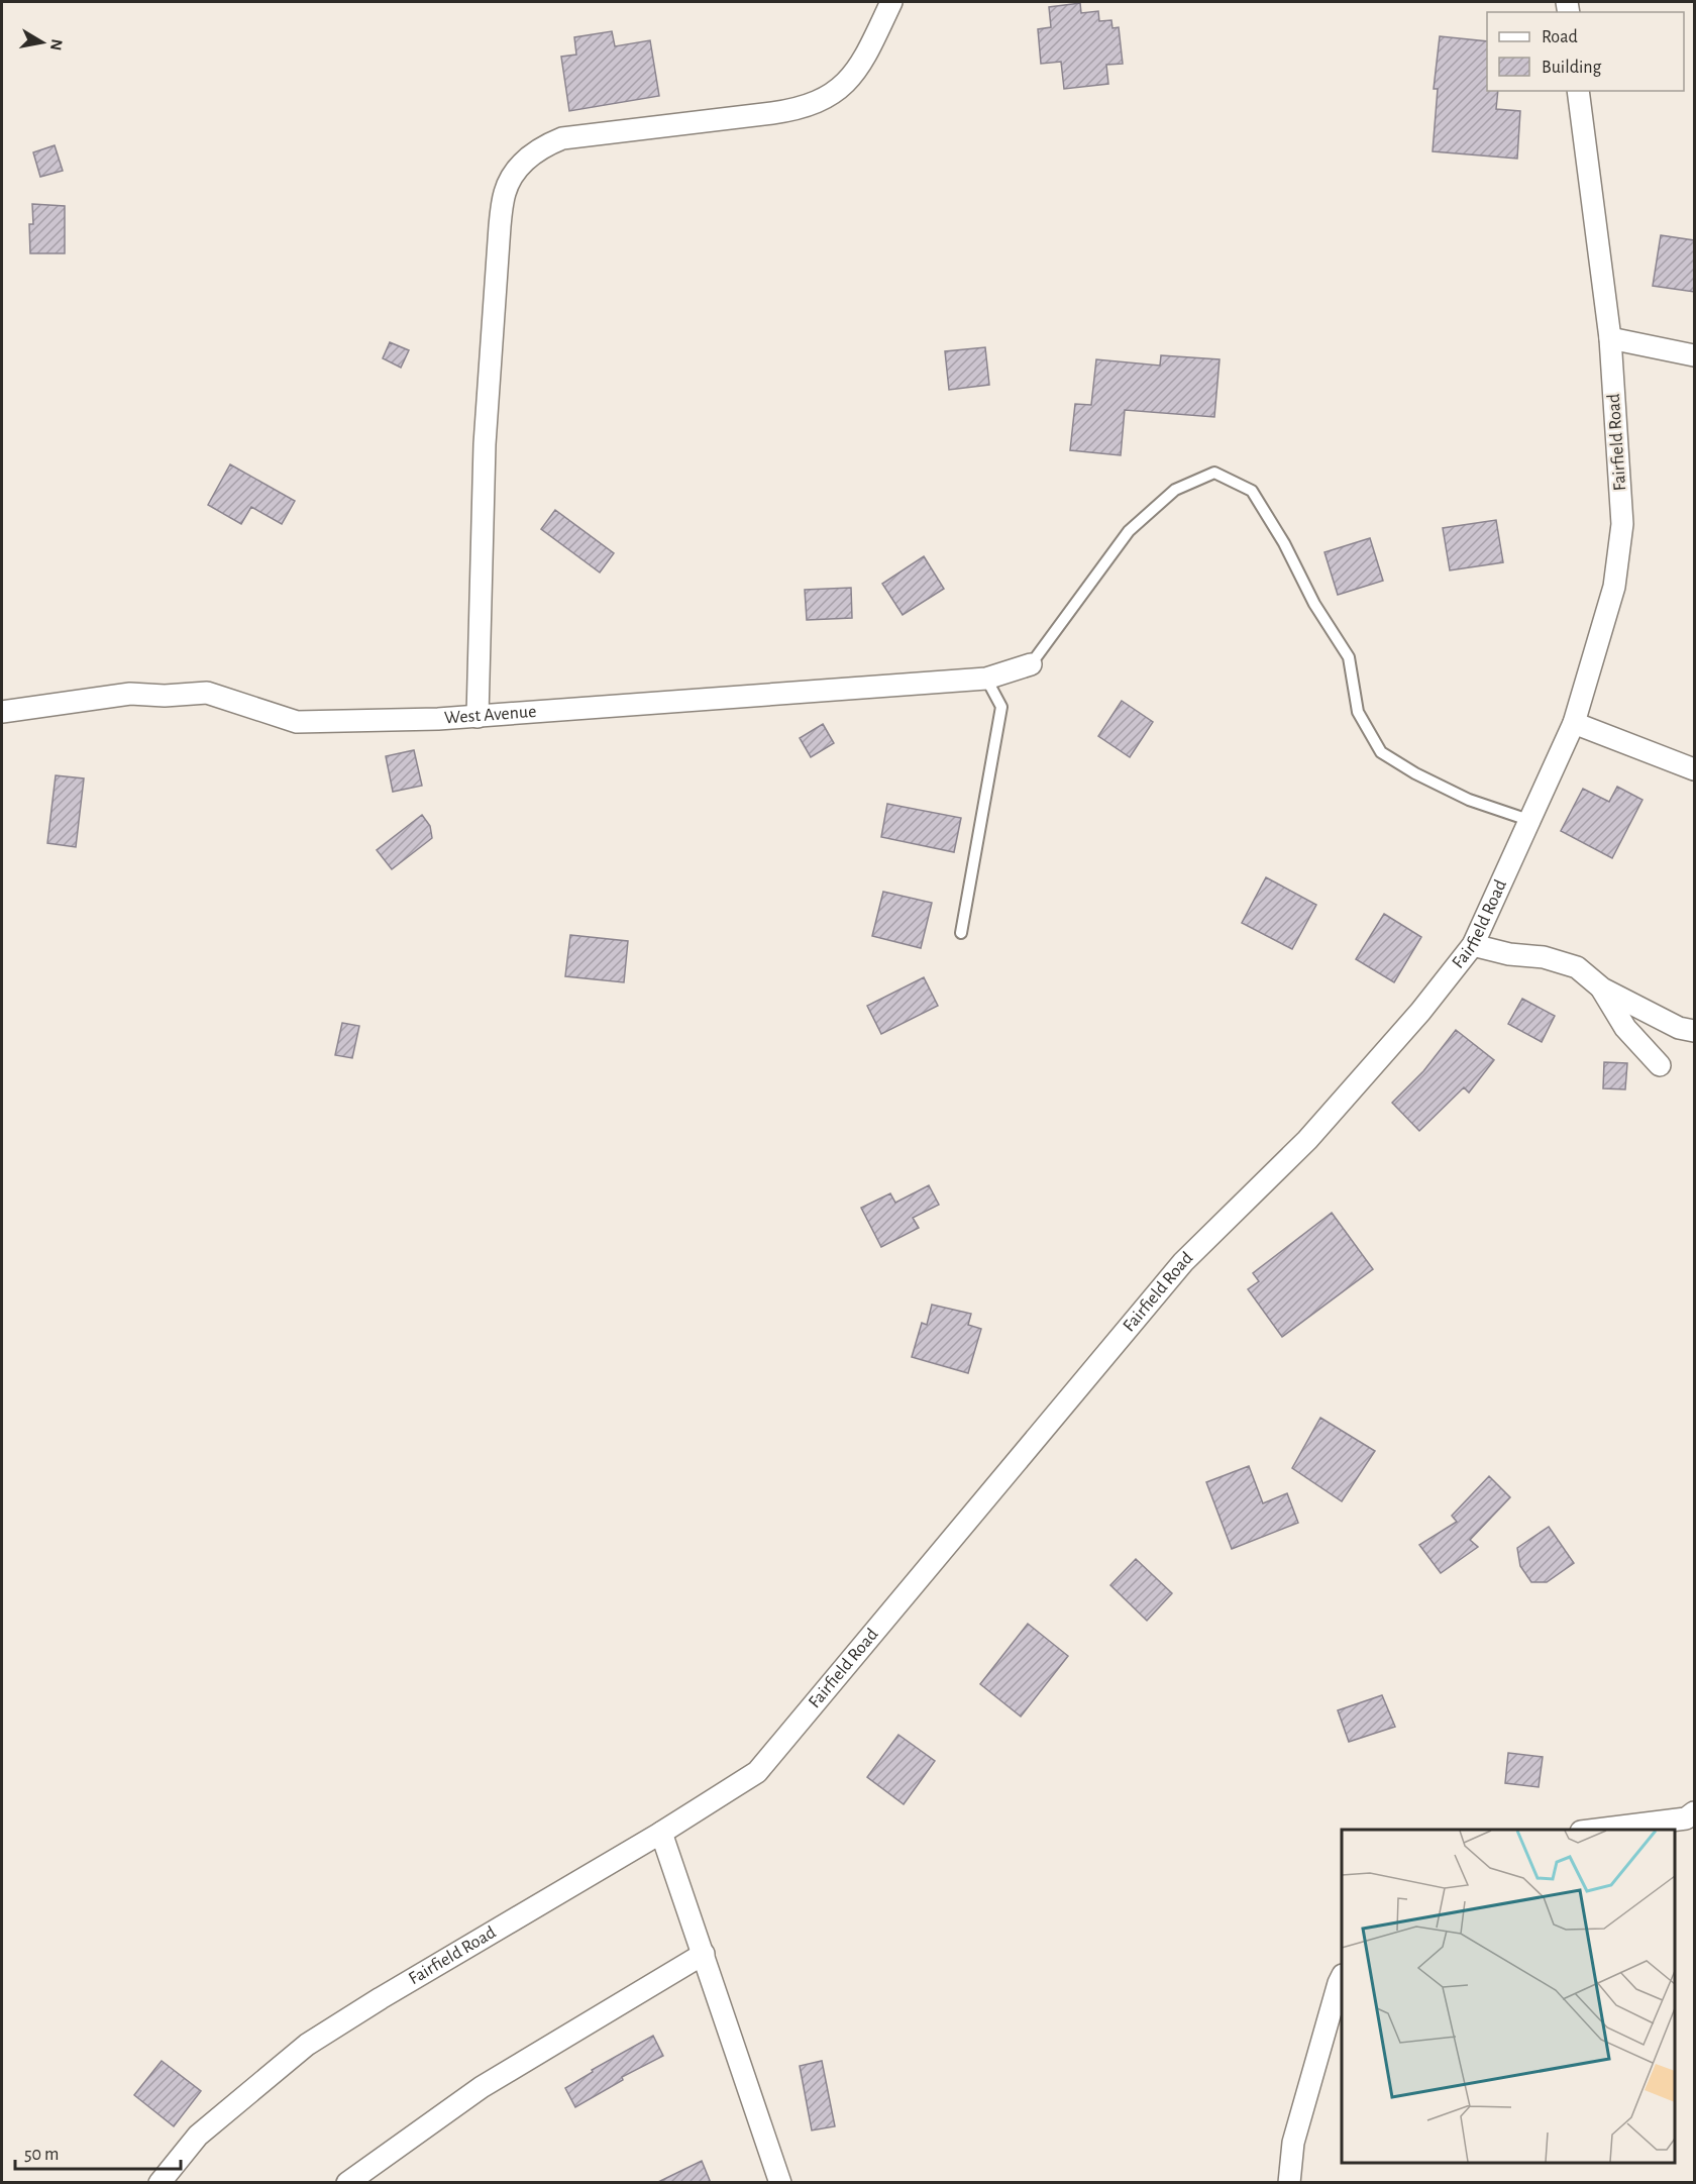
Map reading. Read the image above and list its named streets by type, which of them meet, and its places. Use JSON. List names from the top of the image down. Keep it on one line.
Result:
{"streets":{"street":["Fairfield Road","West Avenue"]},"legend":["Road","Building"],"scale_bar":"50 m","north":"right"}
